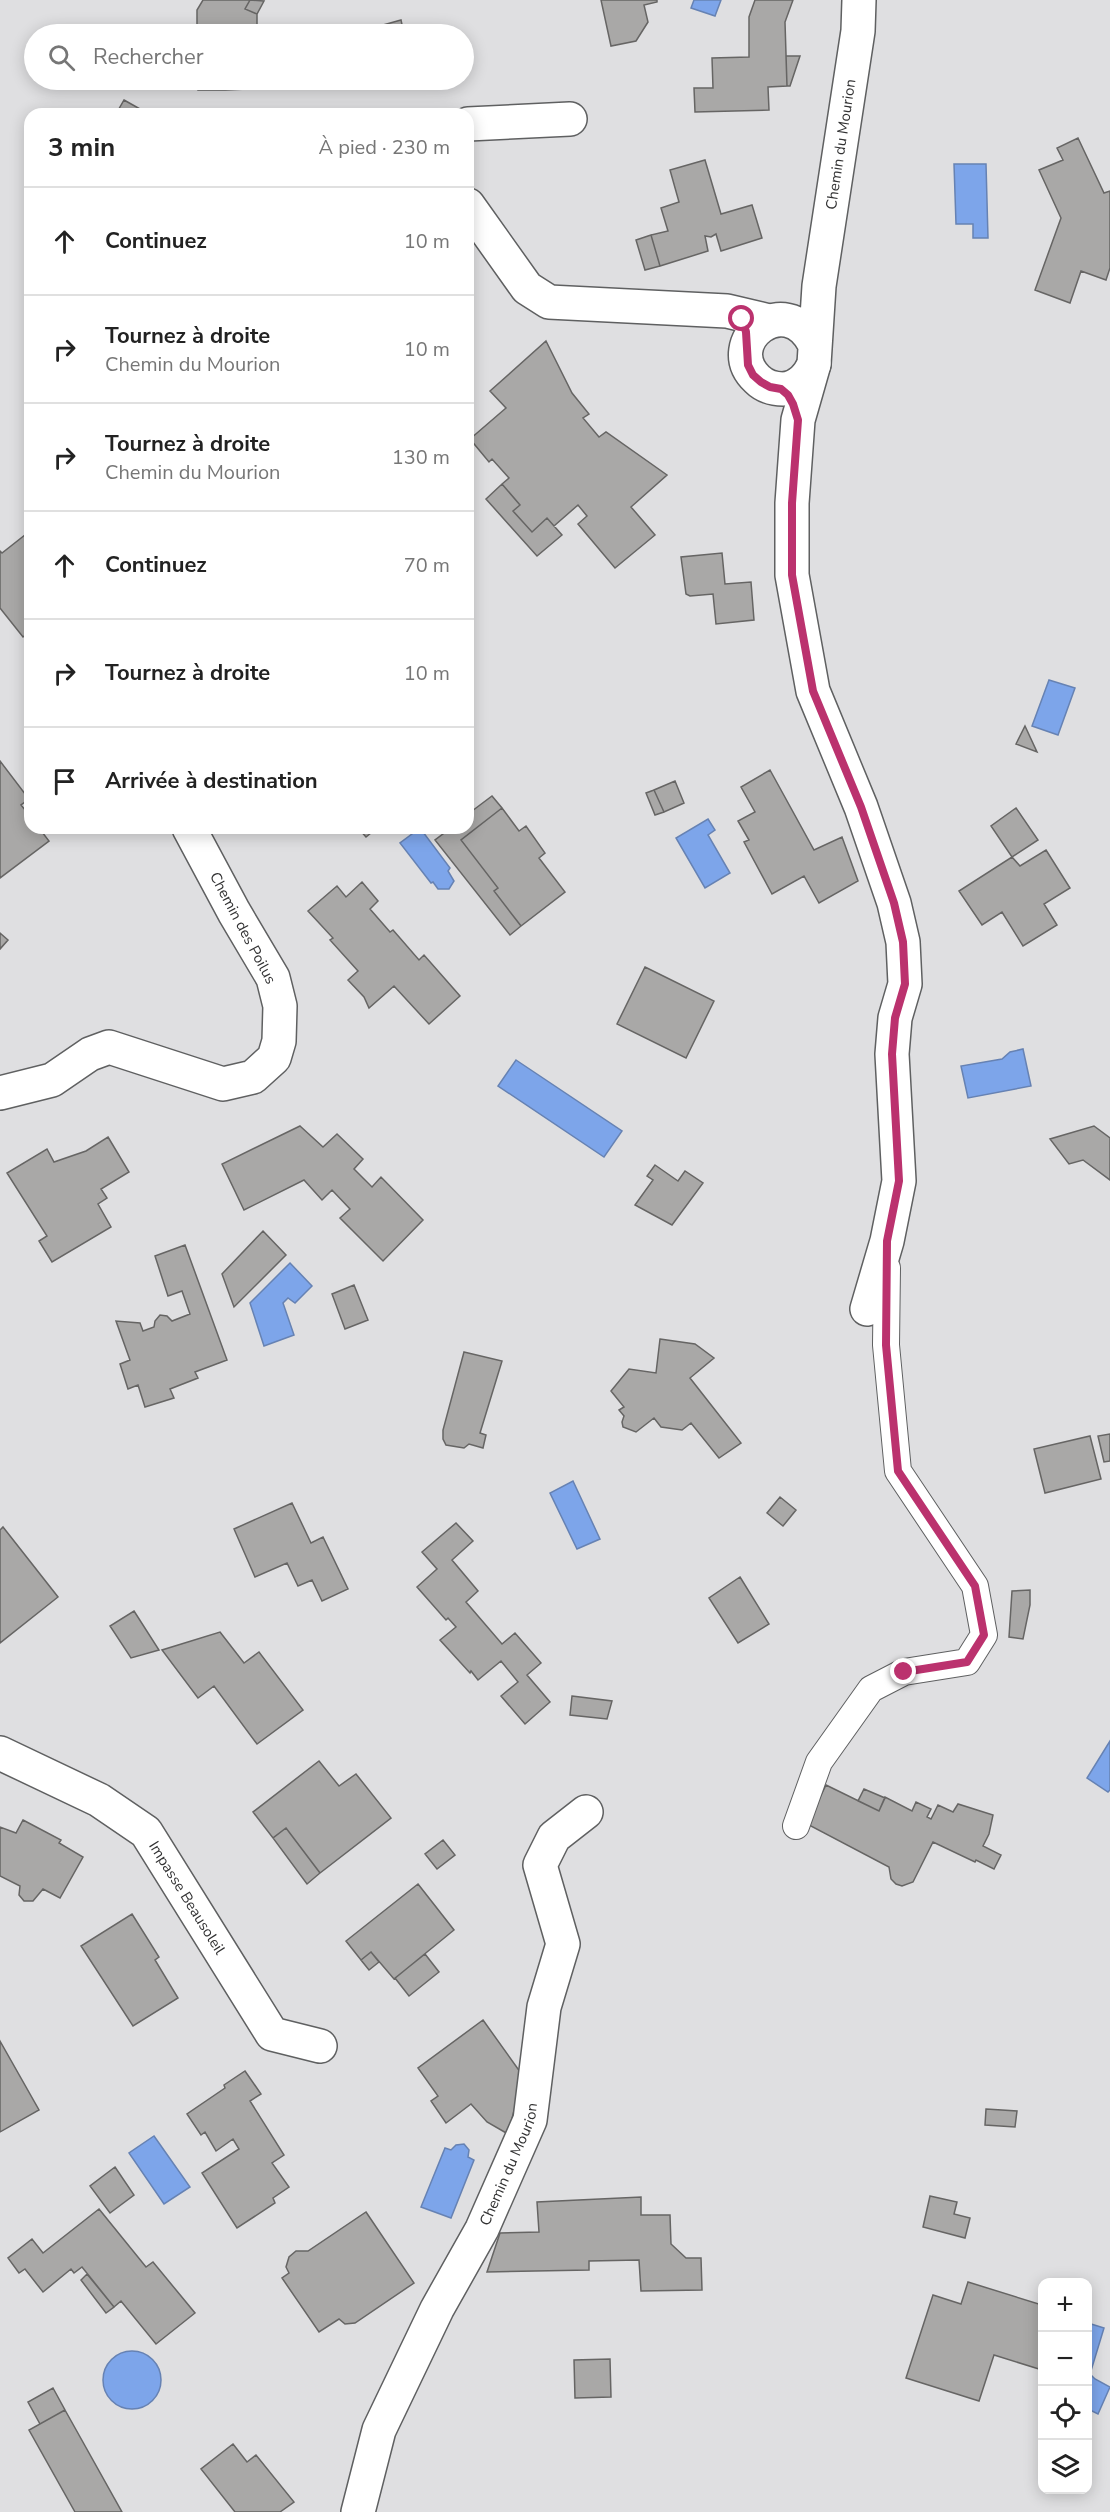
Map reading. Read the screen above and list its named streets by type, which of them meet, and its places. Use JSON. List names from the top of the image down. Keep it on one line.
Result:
{"streets":{"street":["Chemin du Mourion","Chemin des Poilus","Impasse Beausoleil"]},"page":{"search":"Rechercher","heading":["3 min","À pied · 230 m"],"list":[["Continuez","10 m"],["Tournez à droite","Chemin du Mourion","10 m"],["Tournez à droite","Chemin du Mourion","130 m"],["Continuez","70 m"],["Tournez à droite","10 m"],"Arrivée à destination"],"map_buttons":["+","−"]}}
